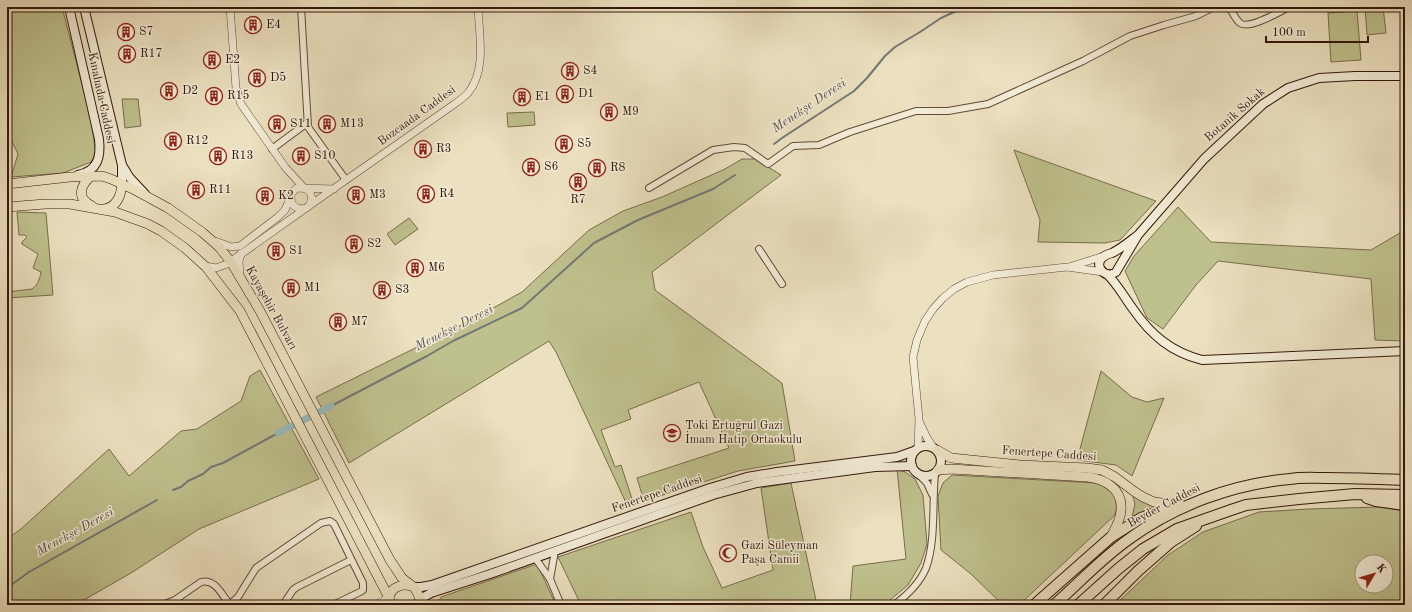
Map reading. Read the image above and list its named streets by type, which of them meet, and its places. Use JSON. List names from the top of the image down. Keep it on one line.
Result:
{"streets":{"highway":["Beyder Caddesi"],"main road":["Kınalıada Caddesi","Botanik Sokak","Kayaşehir Bulvarı","Fenertepe Caddesi"],"street":["Bozcaada Caddesi"]},"crossings":[["Kınalıada Caddesi","Kayaşehir Bulvarı"],["Bozcaada Caddesi","Kayaşehir Bulvarı"],["Kayaşehir Bulvarı","Fenertepe Caddesi"],["Fenertepe Caddesi","Beyder Caddesi"]],"water":["Menekşe Deresi"],"places":{"building":["E4","S7","R17","E2","S4","D5","D2","D1","R15","E1","M9","S11","M13","R12","S5","R3","R13","S10","S6","R8","R7","R11","R4","M3","K2","S2","S1","M6","M1","S3","M7"],"school or university":["Toki Ertuğrul Gazi İmam Hatip Ortaokulu"],"mosque":["Gazi Süleyman Paşa Camii"]},"scale_bar":"100 m","north":"top right"}
